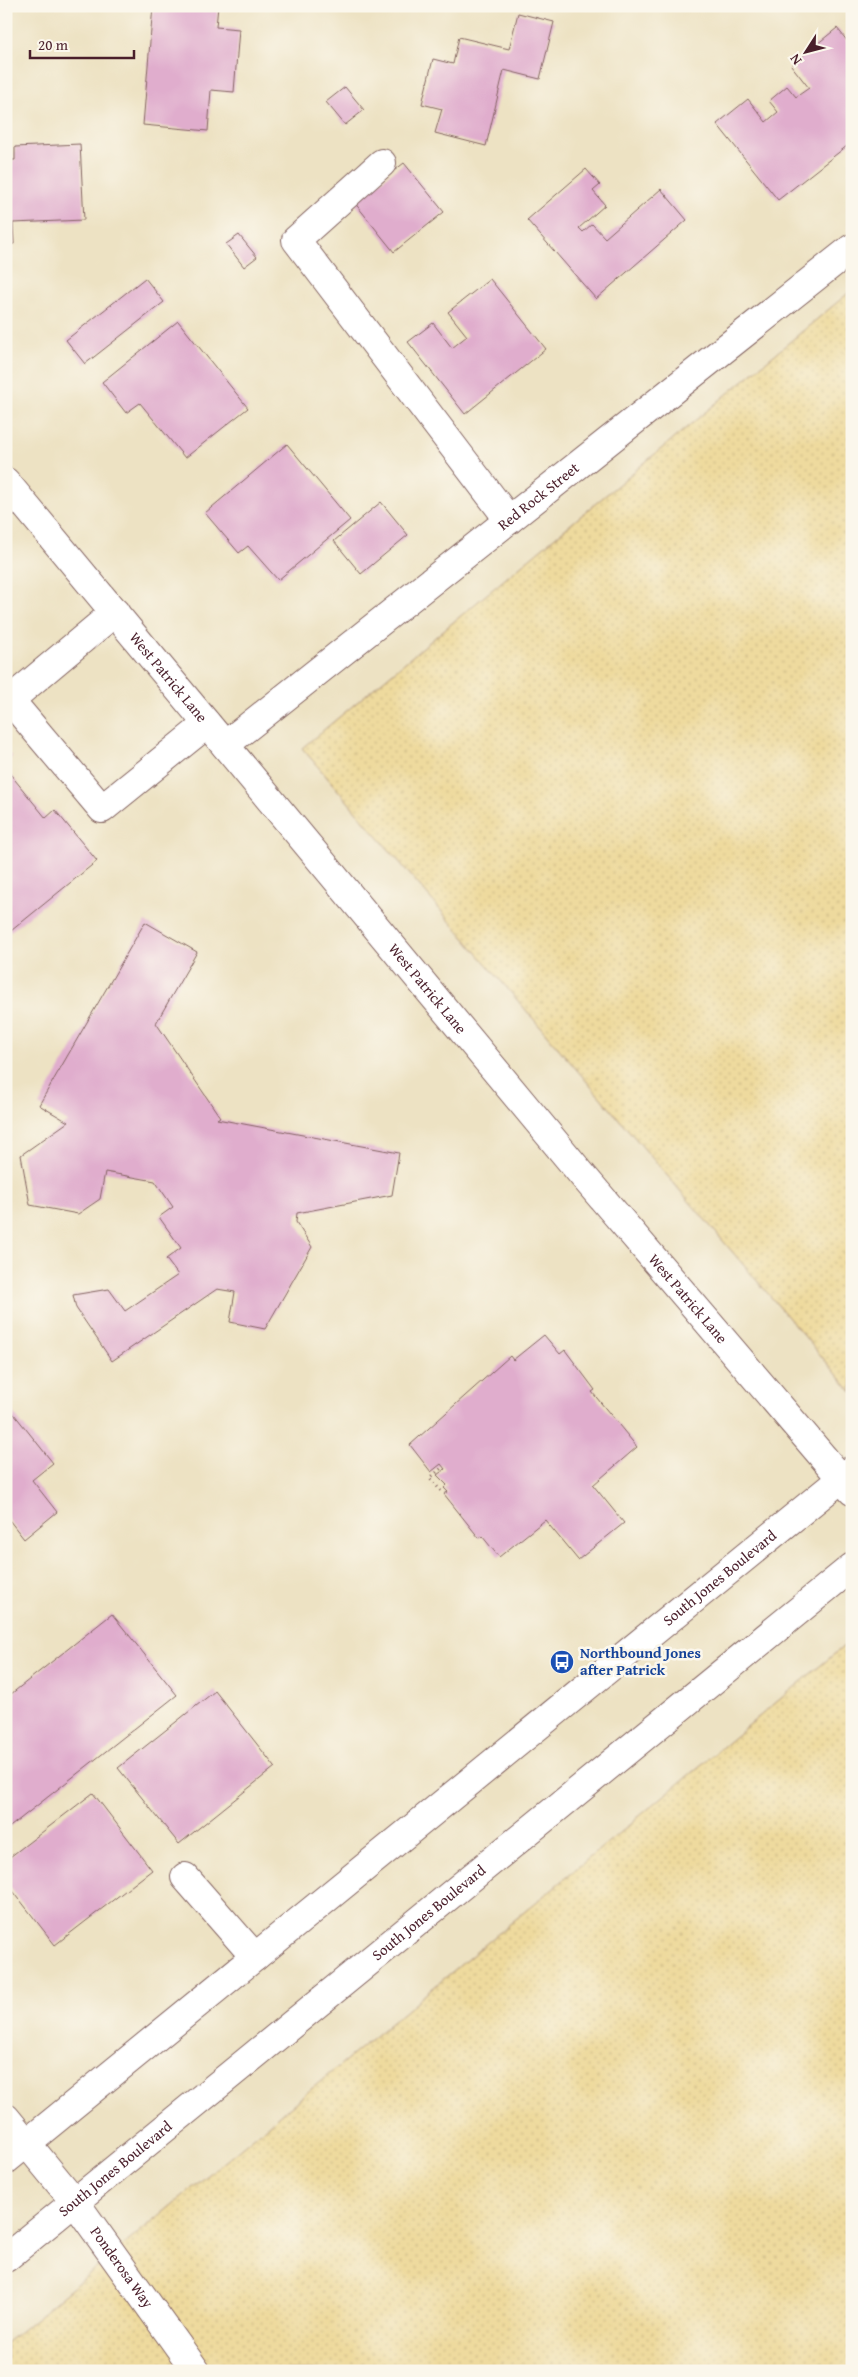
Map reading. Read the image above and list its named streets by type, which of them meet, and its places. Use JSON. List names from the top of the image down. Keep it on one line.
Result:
{"streets":{"street":["Red Rock Street","West Patrick Lane","South Jones Boulevard","Ponderosa Way"]},"crossings":[["Red Rock Street","West Patrick Lane"],["West Patrick Lane","South Jones Boulevard"],["South Jones Boulevard","Ponderosa Way"]],"places":{"bus stop":["Northbound Jones after Patrick"]},"scale_bar":"20 m","north":"bottom left"}
